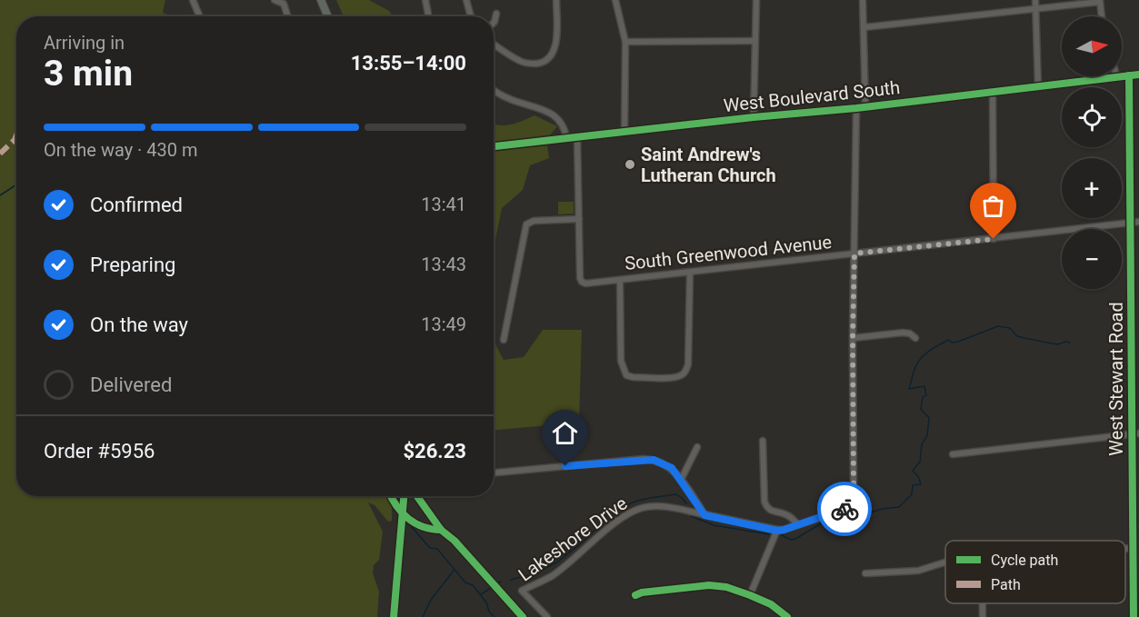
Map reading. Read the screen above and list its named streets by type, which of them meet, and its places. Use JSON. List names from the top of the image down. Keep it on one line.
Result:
{"streets":{"main road":["West Boulevard South"],"street":["South Greenwood Avenue","West Stewart Road","Lakeshore Drive"]},"crossings":[["West Boulevard South","West Stewart Road"],["South Greenwood Avenue","West Stewart Road"]],"places":["Saint Andrew's Lutheran Church"],"legend":["Cycle path","Path"],"north":"right","page":{"map_buttons":["+","−"],"heading":["3 min","Arriving in","13:55–14:00"],"panel":["Order #5956","$26.23"],"bar":"On the way · 430 m","list":[["Confirmed","13:41"],["Preparing","13:43"],["On the way","13:49"],"Delivered"]}}
